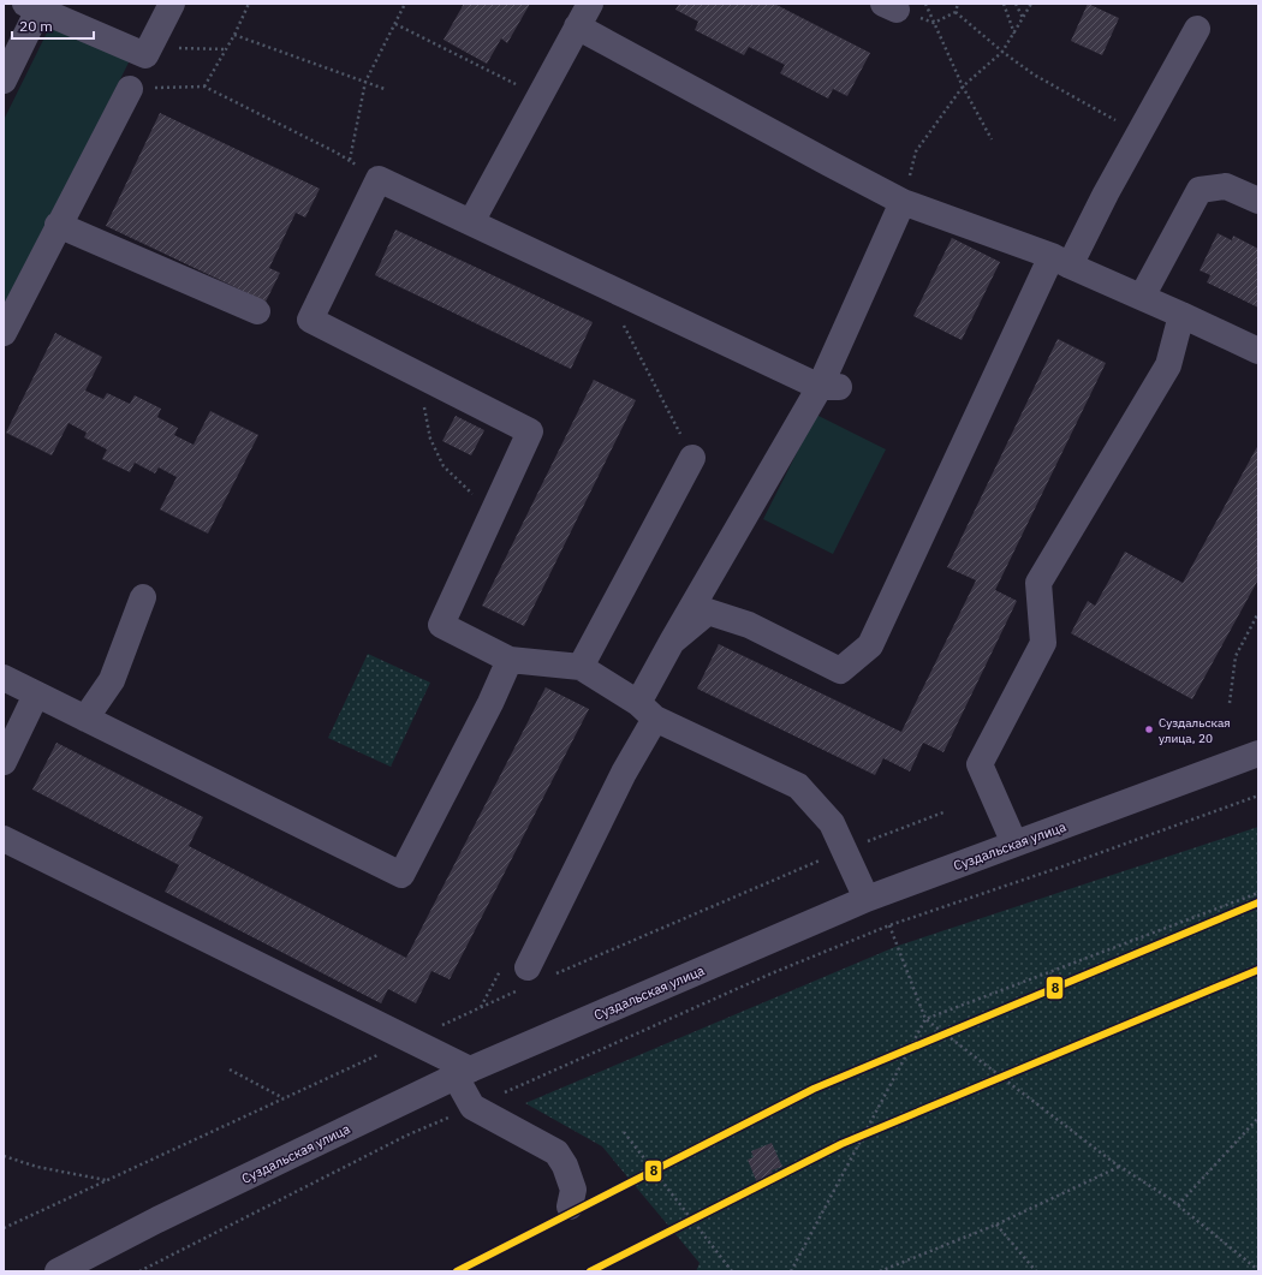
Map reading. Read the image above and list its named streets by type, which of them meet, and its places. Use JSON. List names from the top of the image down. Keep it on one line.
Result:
{"streets":{"street":["Суздальская улица"]},"places":["Суздальская улица, 20"],"lines":["transit line 8"],"scale_bar":"20 m"}
